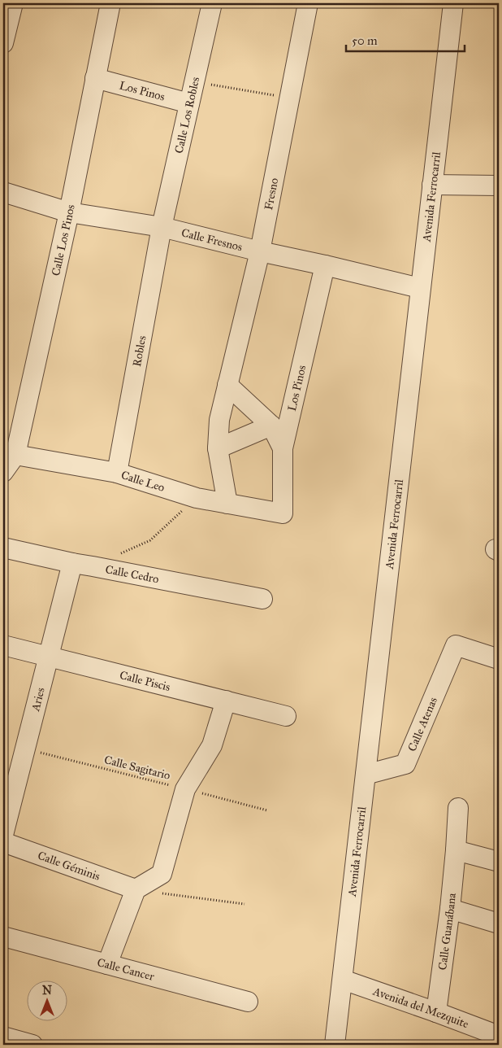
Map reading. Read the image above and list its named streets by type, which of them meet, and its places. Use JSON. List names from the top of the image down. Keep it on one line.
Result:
{"streets":{"street":["Los Pinos","Calle Los Robles","Fresno","Avenida Ferrocarril","Calle Fresnos","Calle Los Pinos","Robles","Calle Leo","Calle Cedro","Calle Piscis","Aries","Calle Atenas","Calle Géminis","Calle Guanábana","Calle Cancer","Avenida del Mezquite"],"path":["Calle Sagitario"]},"crossings":[["Los Pinos","Calle Los Robles"],["Los Pinos","Calle Fresnos"],["Los Pinos","Calle Los Pinos"],["Los Pinos","Calle Leo"],["Calle Los Robles","Calle Fresnos"],["Calle Los Robles","Robles"],["Fresno","Calle Fresnos"],["Fresno","Calle Leo"],["Avenida Ferrocarril","Calle Fresnos"],["Avenida Ferrocarril","Calle Atenas"],["Avenida Ferrocarril","Avenida del Mezquite"],["Calle Fresnos","Calle Los Pinos"],["Calle Fresnos","Robles"],["Calle Los Pinos","Calle Leo"],["Robles","Calle Leo"],["Calle Cedro","Aries"],["Calle Piscis","Aries"],["Aries","Calle Sagitario"],["Calle Guanábana","Avenida del Mezquite"]],"scale_bar":"50 m","north":"top"}
